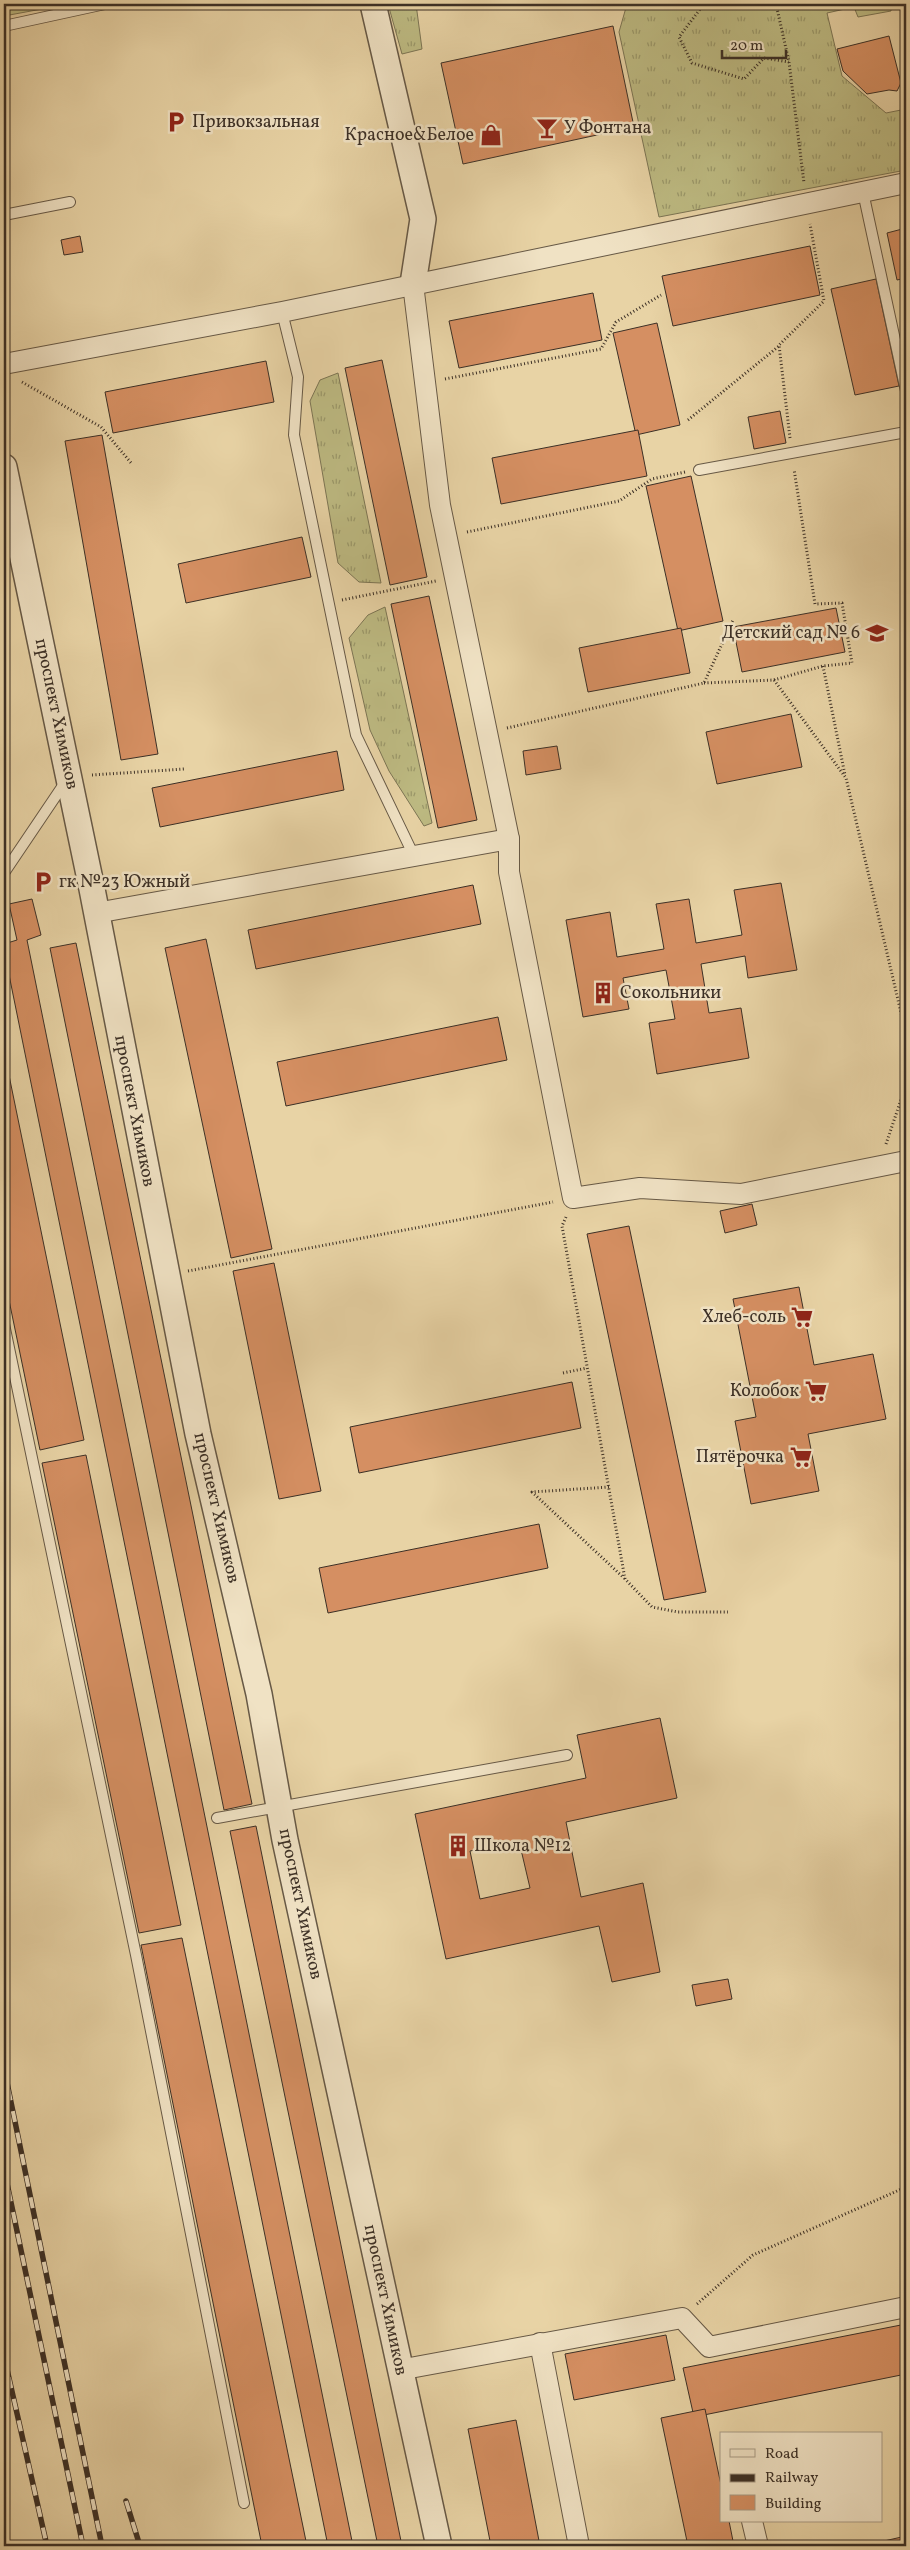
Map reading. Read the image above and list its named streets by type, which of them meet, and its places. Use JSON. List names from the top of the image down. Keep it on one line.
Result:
{"streets":{"street":["проспект Химиков"]},"places":{"parking":["Привокзальная","гк №23 Южный"],"bar":["У Фонтана"],"shop":["Красное&Белое"],"school or university":["Детский сад № 6"],"building":["Сокольники","Школа №12"],"supermarket":["Хлеб-соль","Колобок","Пятёрочка"]},"legend":["Road","Railway","Building"],"scale_bar":"20 m"}
